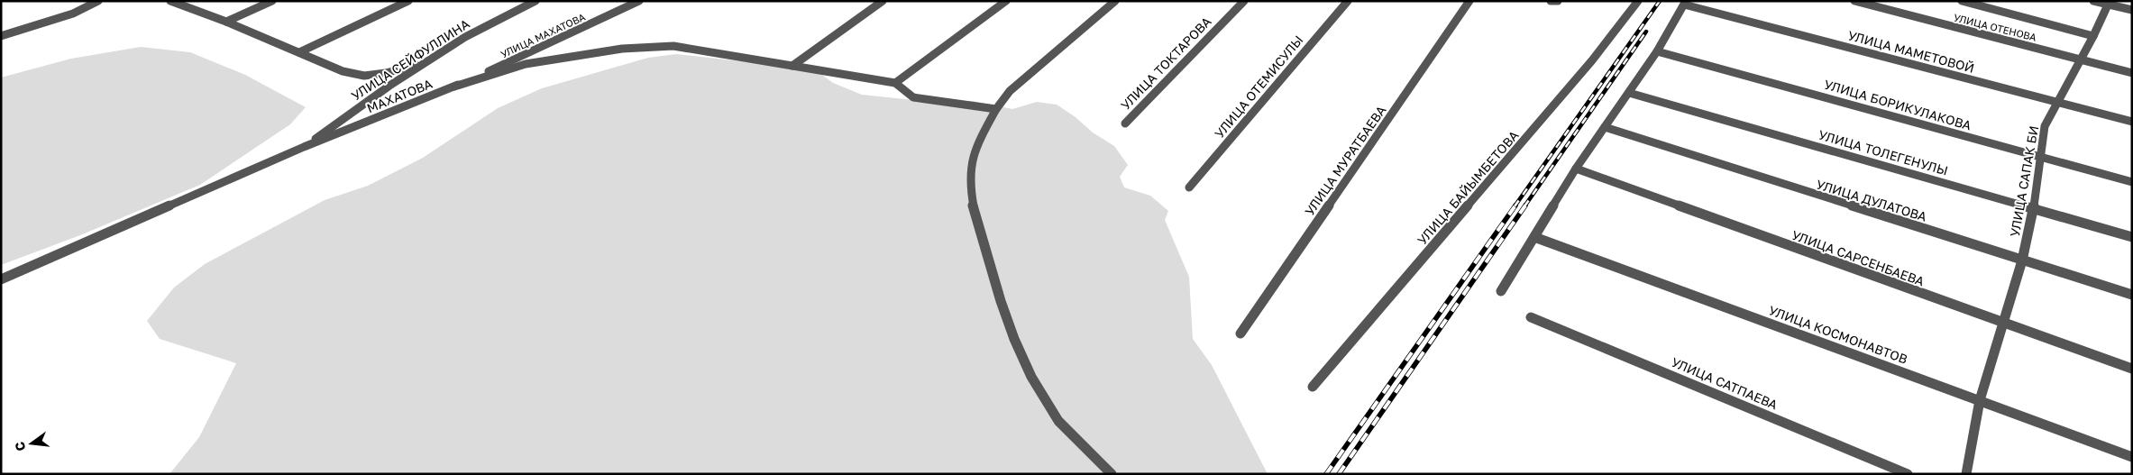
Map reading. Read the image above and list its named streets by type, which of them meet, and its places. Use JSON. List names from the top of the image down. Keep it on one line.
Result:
{"streets":{"street":["УЛИЦА ОТЕНОВА","УЛИЦА МАХАТОВА","УЛИЦА МАМЕТОВОЙ","УЛИЦА СЕЙФУЛЛИНА","УЛИЦА ТОКТАРОВА","УЛИЦА ОТЕМИСУЛЫ","МАХАТОВА","УЛИЦА БОРИКУЛАКОВА","УЛИЦА ТОЛЕГЕНУЛЫ","УЛИЦА МУРАТБАЕВА","УЛИЦА САПАК БИ","УЛИЦА БАЙЫМБЕТОВА","УЛИЦА ДУЛАТОВА","УЛИЦА САРСЕНБАЕВА","УЛИЦА КОСМОНАВТОВ","УЛИЦА САТПАЕВА"]},"crossings":[["УЛИЦА ОТЕНОВА","УЛИЦА САПАК БИ"],["УЛИЦА МАХАТОВА","МАХАТОВА"],["УЛИЦА МАМЕТОВОЙ","УЛИЦА САПАК БИ"],["УЛИЦА СЕЙФУЛЛИНА","МАХАТОВА"],["УЛИЦА БОРИКУЛАКОВА","УЛИЦА САПАК БИ"],["УЛИЦА ТОЛЕГЕНУЛЫ","УЛИЦА САПАК БИ"],["УЛИЦА САПАК БИ","УЛИЦА ДУЛАТОВА"],["УЛИЦА САПАК БИ","УЛИЦА САРСЕНБАЕВА"],["УЛИЦА САПАК БИ","УЛИЦА КОСМОНАВТОВ"]],"north":"left"}
